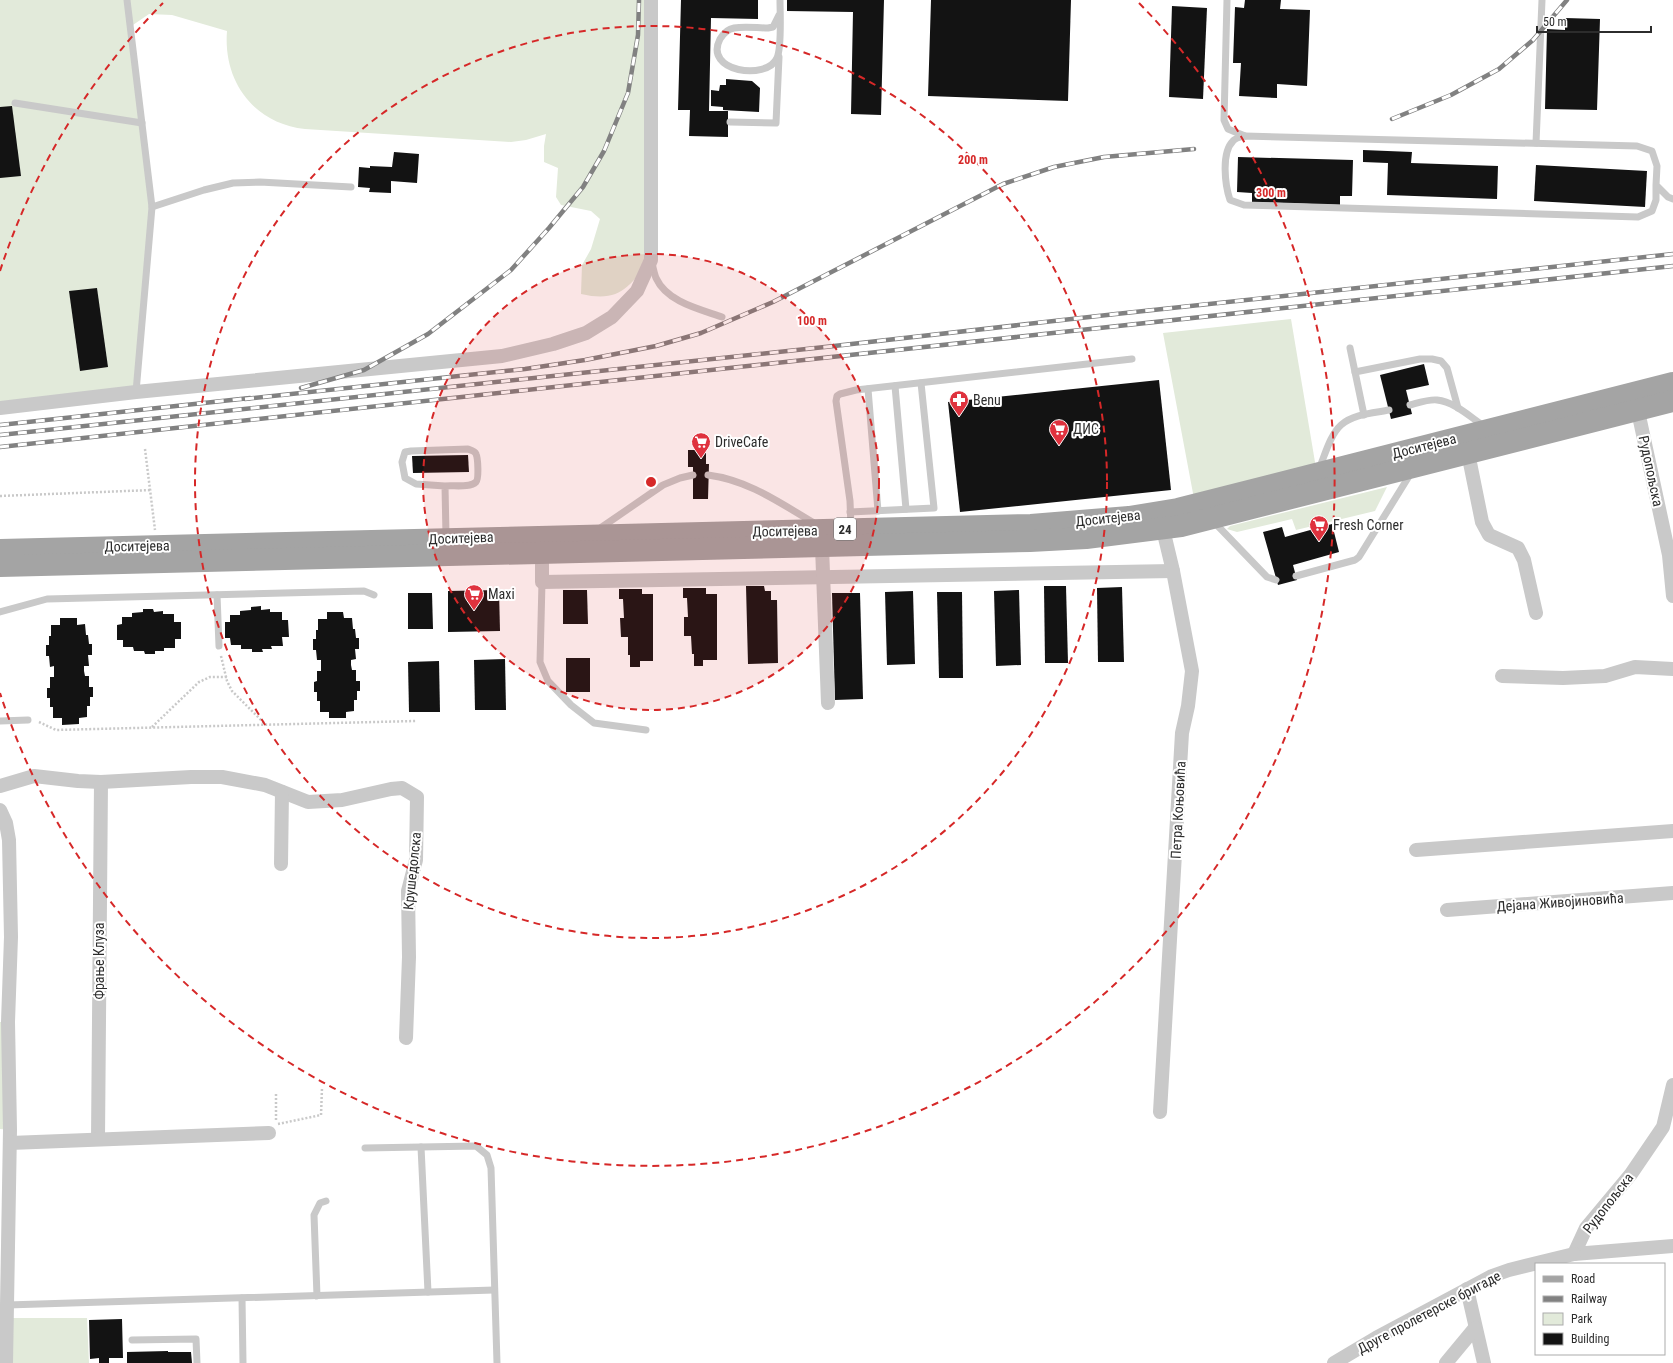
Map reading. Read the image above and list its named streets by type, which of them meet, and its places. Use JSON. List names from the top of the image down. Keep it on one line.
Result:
{"streets":{"main road":["Доситејева","24"],"street":["Рудопољска","Петра Коњовића","Крушедолска","Дејана Живојиновића","Фрање Клуза","Друге пролетерске бригаде"]},"crossings":[["Доситејева","Рудопољска"],["Доситејева","Петра Коњовића"],["Рудопољска","Друге пролетерске бригаде"],["Крушедолска","Фрање Клуза"]],"places":{"pharmacy":["Benu"],"supermarket":["ДИС","DriveCafe","Fresh Corner","Maxi"]},"legend":["Road","Railway","Park","Building"],"scale_bar":"50 m","rings":["200 m","300 m","100 m"]}
